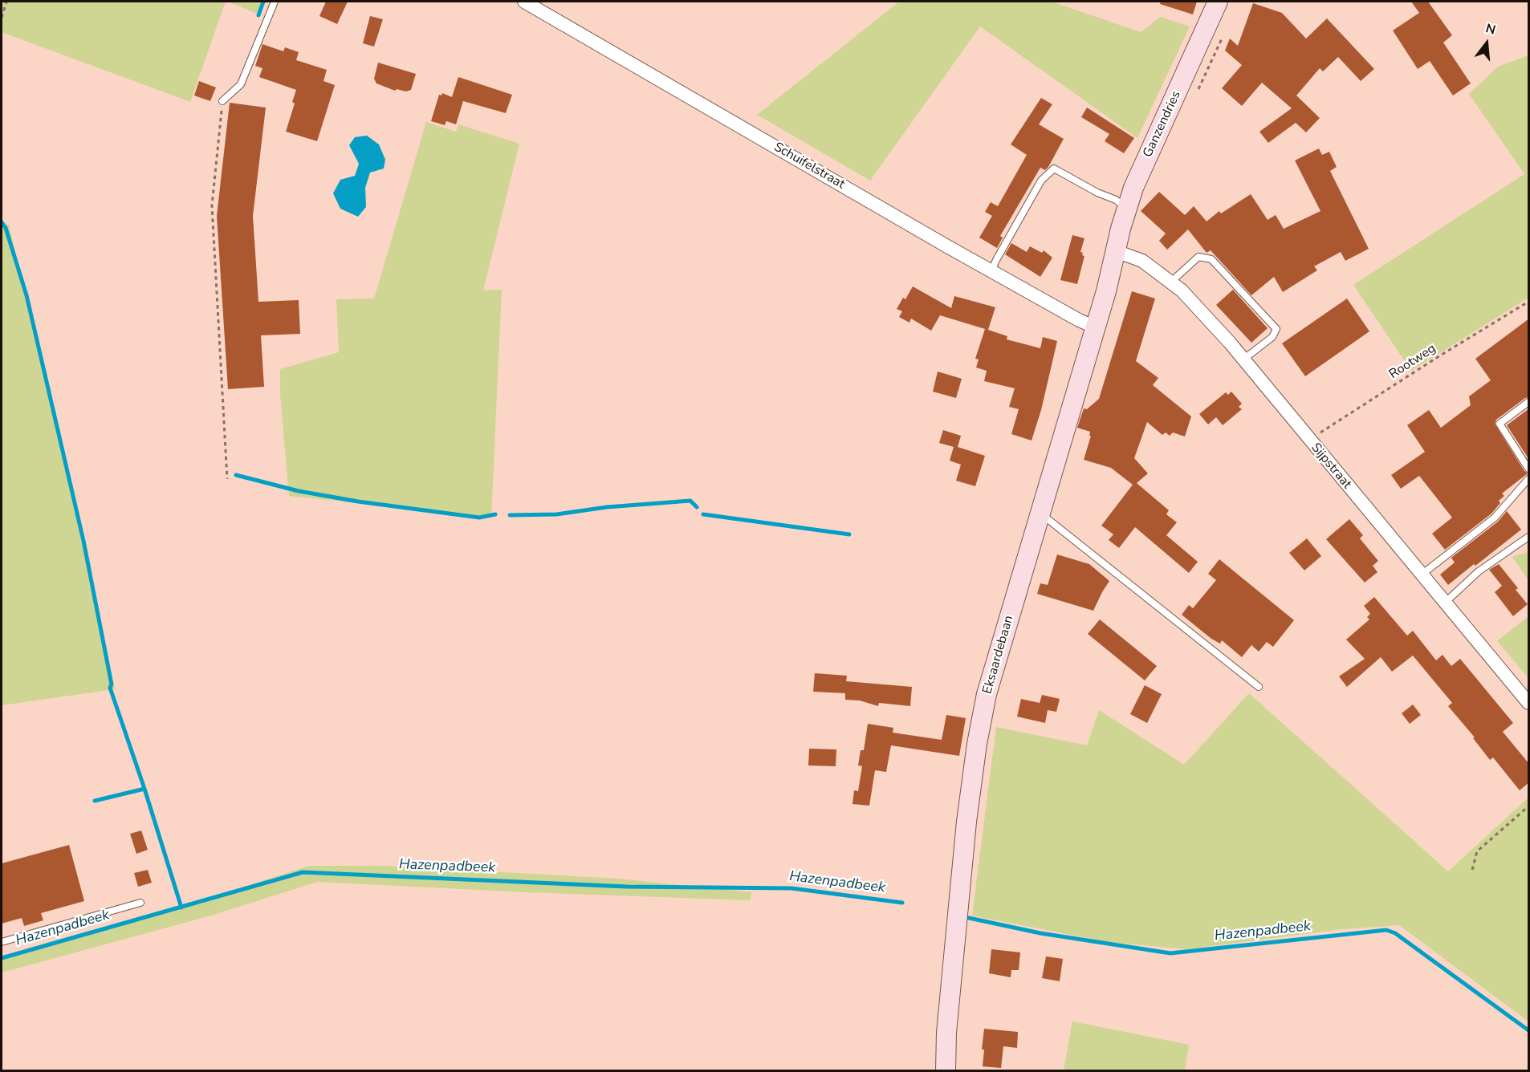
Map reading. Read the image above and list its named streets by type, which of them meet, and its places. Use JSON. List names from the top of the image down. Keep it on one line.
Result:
{"streets":{"main road":["Ganzendries","Eksaardebaan"],"street":["Schuifelstraat","Sijpstraat"],"path":["Rootweg"]},"crossings":[["Ganzendries","Sijpstraat"],["Ganzendries","Eksaardebaan"],["Schuifelstraat","Eksaardebaan"],["Rootweg","Sijpstraat"],["Sijpstraat","Eksaardebaan"]],"water":["Hazenpadbeek"],"north":"top"}
